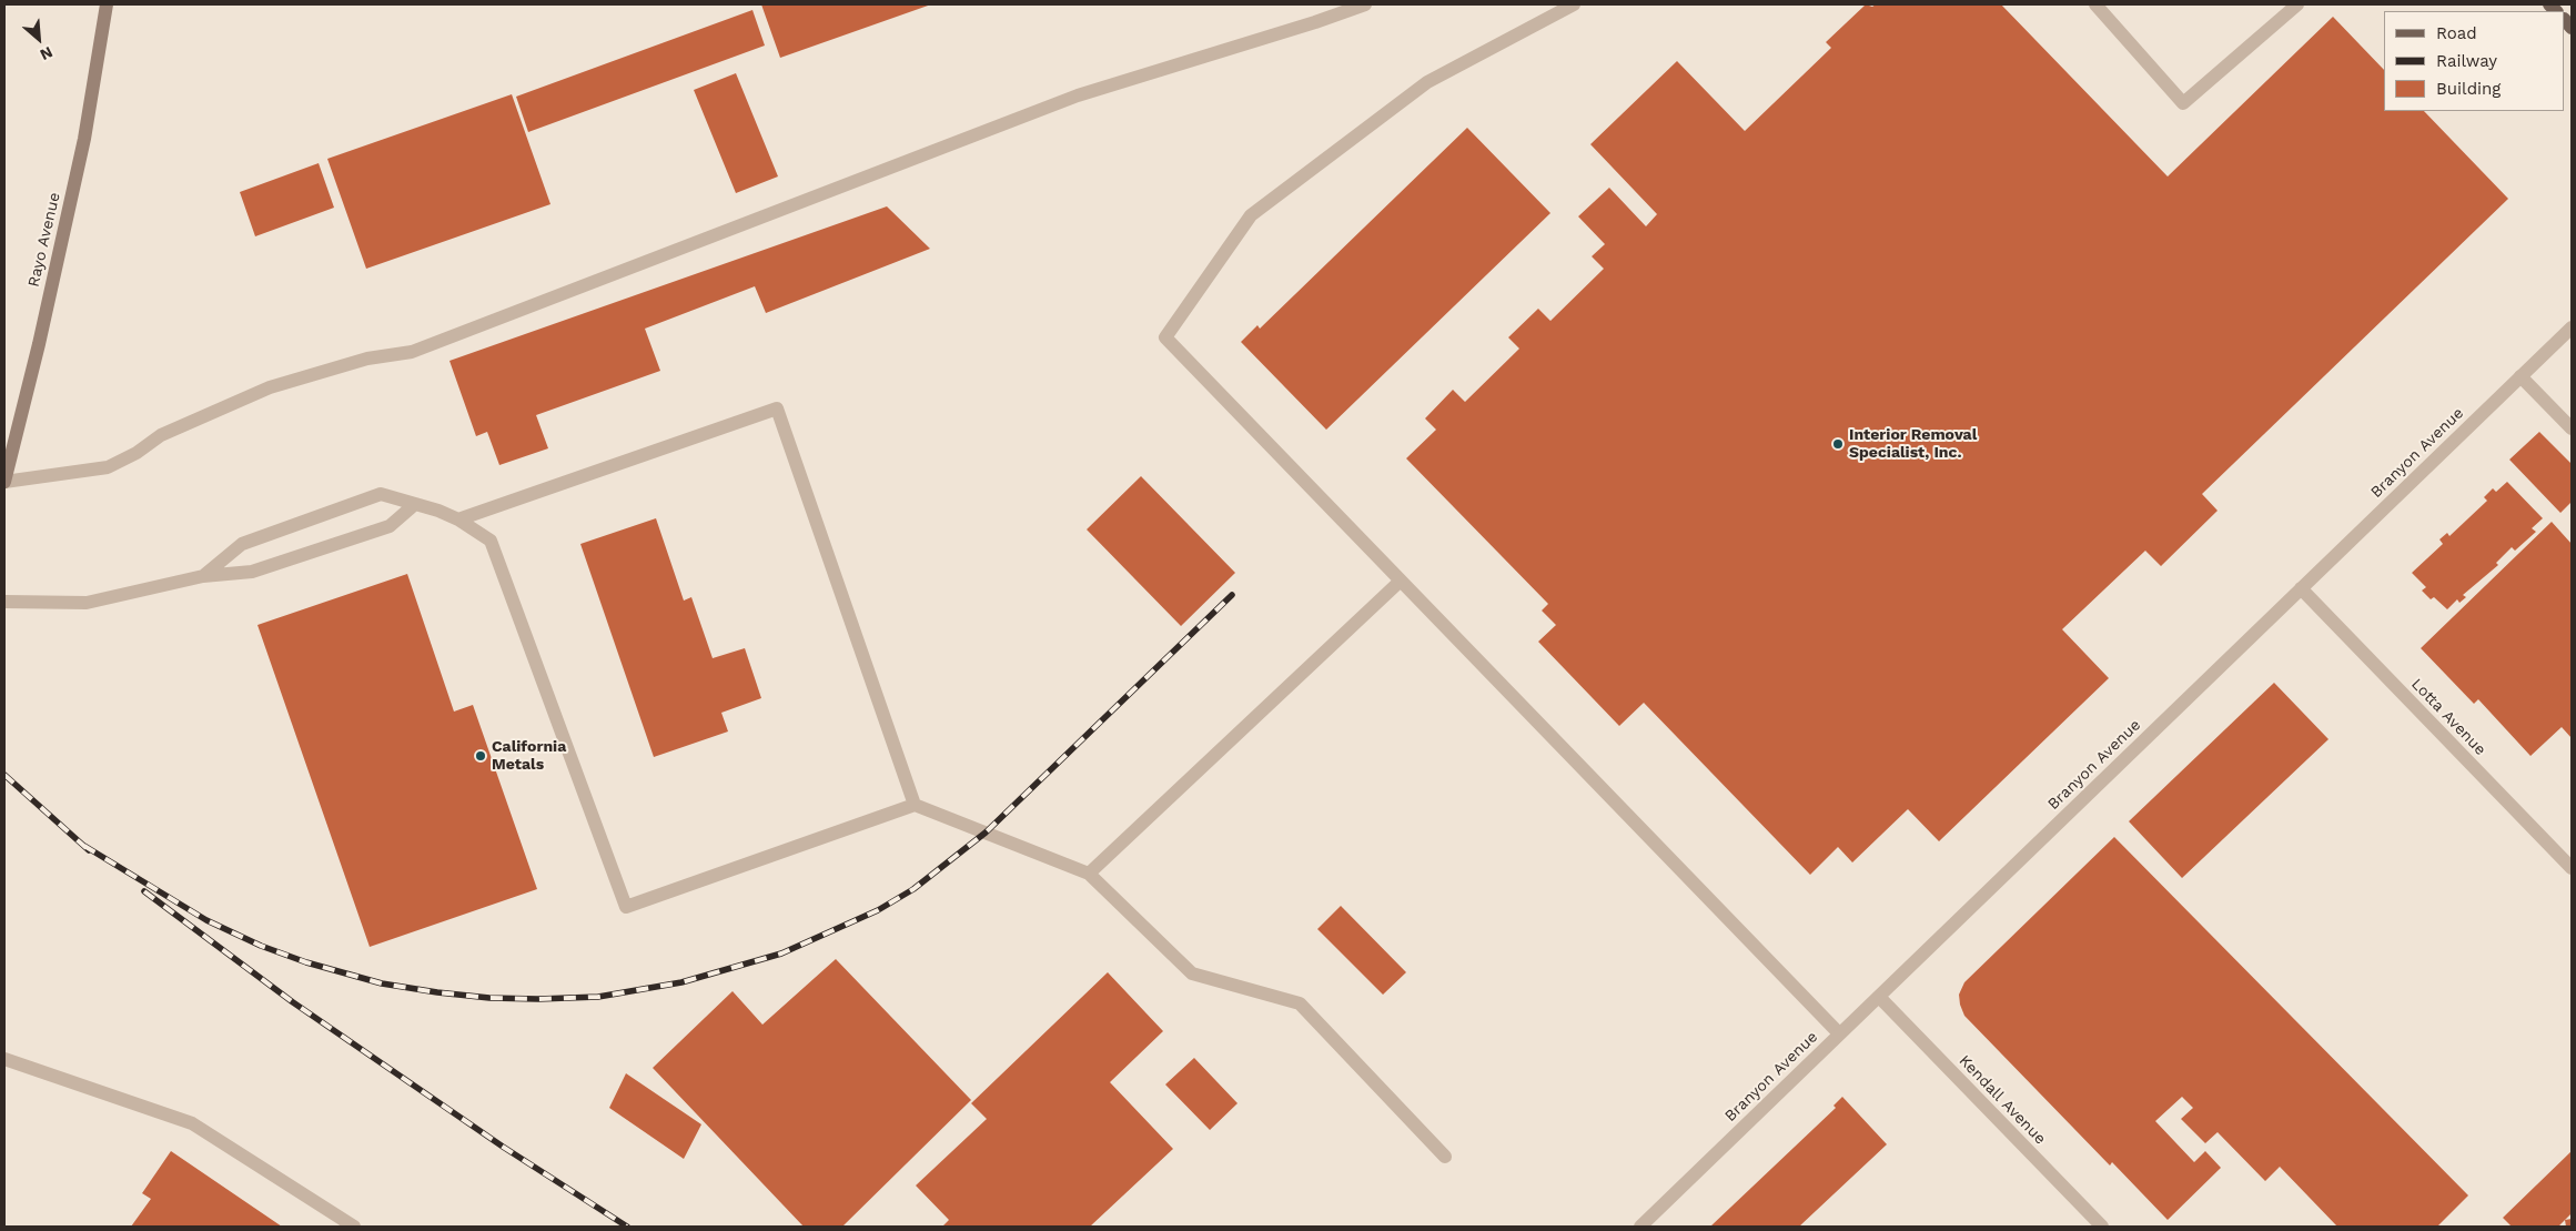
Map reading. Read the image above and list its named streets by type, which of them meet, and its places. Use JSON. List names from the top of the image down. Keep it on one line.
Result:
{"streets":{"street":["Rayo Avenue","Branyon Avenue","Lotta Avenue","Kendall Avenue"]},"crossings":[["Branyon Avenue","Lotta Avenue"],["Branyon Avenue","Kendall Avenue"]],"places":["Interior Removal Specialist, Inc.","California Metals"],"legend":["Road","Railway","Building"],"north":"bottom right"}
